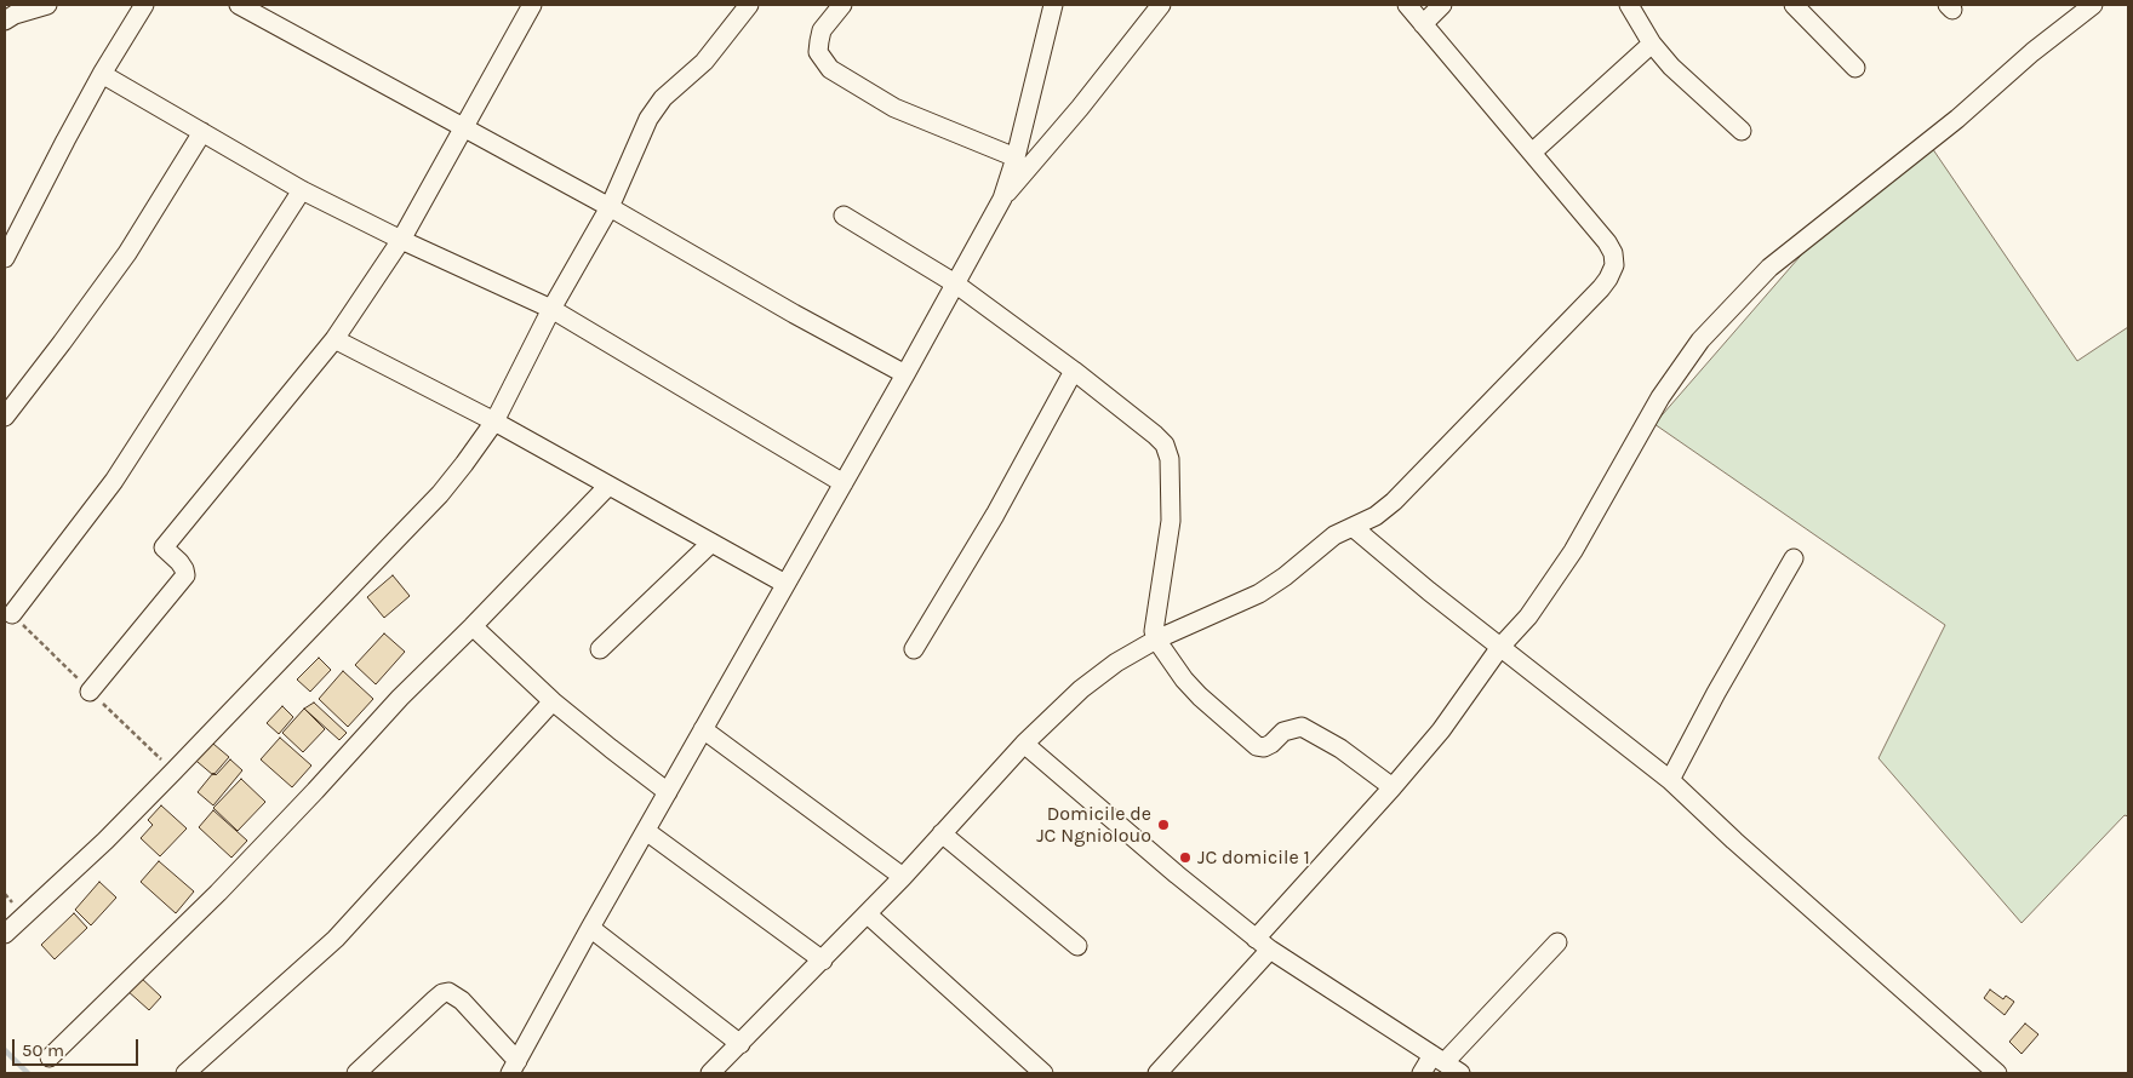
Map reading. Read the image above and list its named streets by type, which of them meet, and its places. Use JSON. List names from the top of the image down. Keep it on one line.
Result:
{"places":["Domicile de JC Ngniolouo","JC domicile 1"],"scale_bar":"50 m"}
